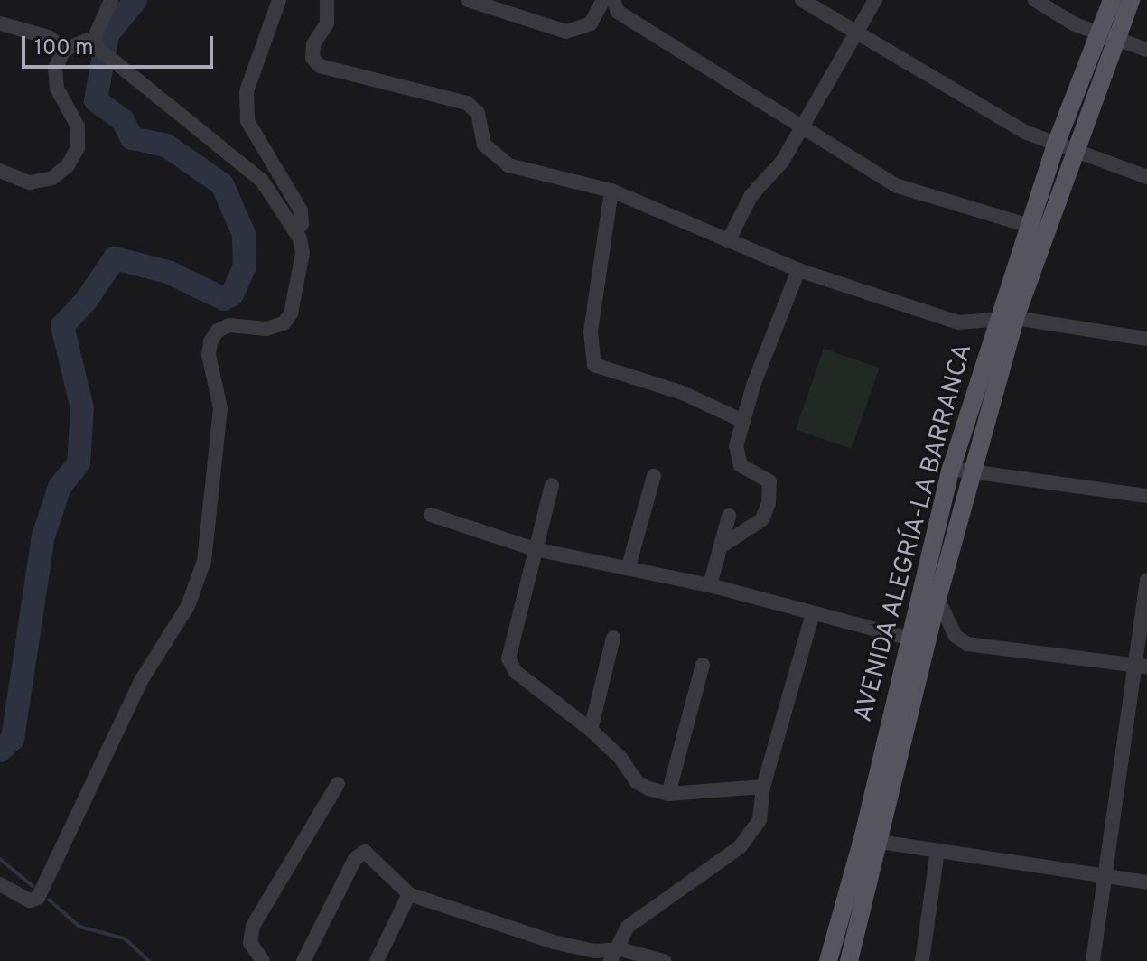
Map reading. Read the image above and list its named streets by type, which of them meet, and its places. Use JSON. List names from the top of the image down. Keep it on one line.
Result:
{"streets":{"main road":["AVENIDA ALEGRÍA-LA BARRANCA"]},"scale_bar":"100 m"}
